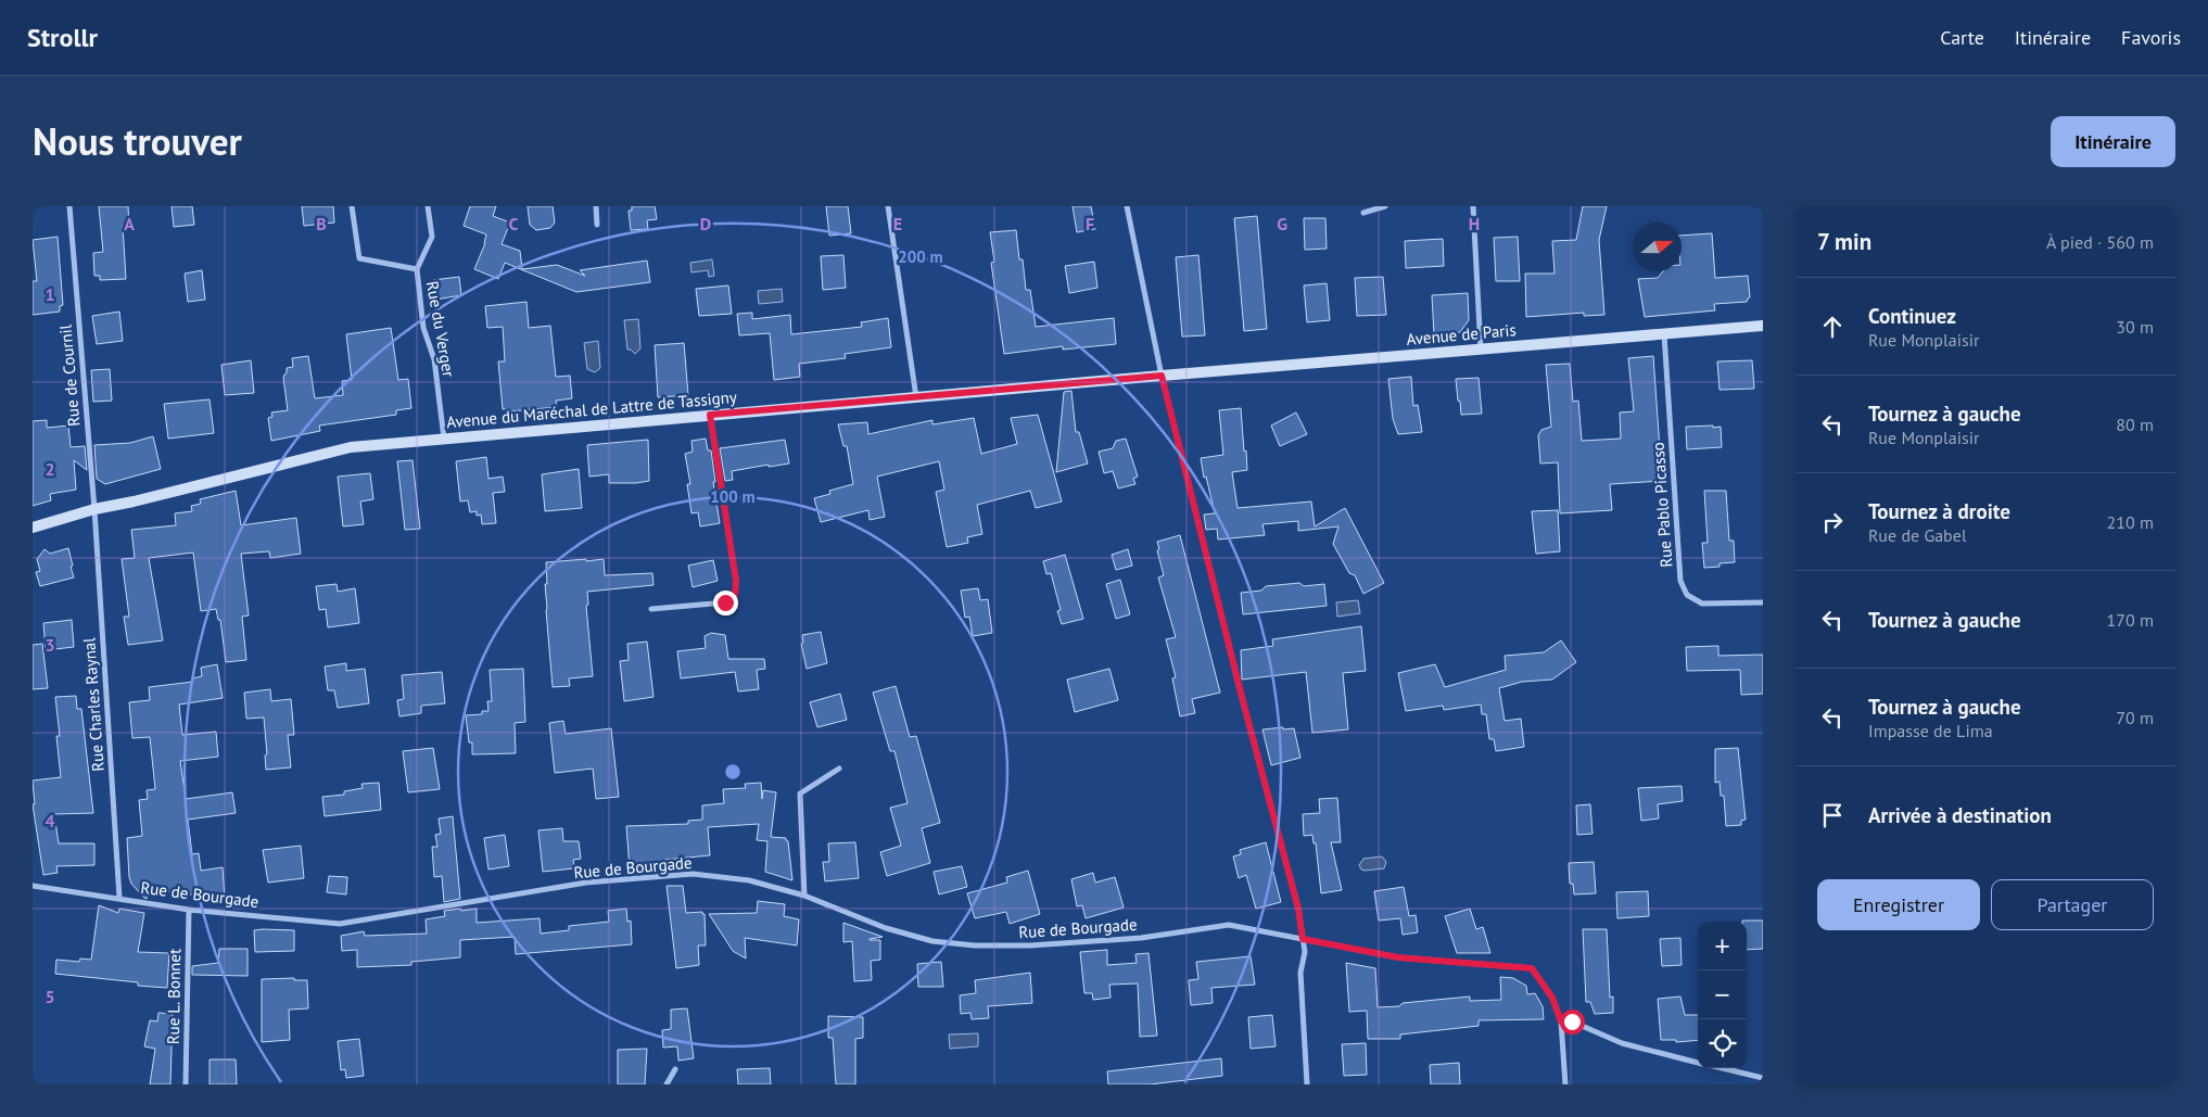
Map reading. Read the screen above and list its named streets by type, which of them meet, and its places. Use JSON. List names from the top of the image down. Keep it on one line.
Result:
{"streets":{"main road":["Avenue de Paris","Avenue du Maréchal de Lattre de Tassigny"],"street":["Rue du Verger","Rue de Cournil","Rue Pablo Picasso","Rue Charles Raynal","Rue de Bourgade","Rue L. Bonnet"]},"crossings":[["Rue du Verger","Avenue du Maréchal de Lattre de Tassigny"],["Avenue de Paris","Avenue du Maréchal de Lattre de Tassigny"],["Avenue de Paris","Rue Pablo Picasso"],["Rue de Cournil","Avenue du Maréchal de Lattre de Tassigny"],["Rue de Cournil","Rue Charles Raynal"],["Avenue du Maréchal de Lattre de Tassigny","Rue Charles Raynal"],["Rue Charles Raynal","Rue de Bourgade"],["Rue de Bourgade","Rue L. Bonnet"]],"north":"right","page":{"header":"Strollr","nav":["Carte","Itinéraire","Favoris"],"title":"Nous trouver","buttons":["Itinéraire",["Enregistrer","Partager"]],"heading":["7 min","À pied · 560 m"],"list":[["Continuez","Rue Monplaisir","30 m"],["Tournez à gauche","Rue Monplaisir","80 m"],["Tournez à droite","Rue de Gabel","210 m"],["Tournez à gauche","170 m"],["Tournez à gauche","Impasse de Lima","70 m"],"Arrivée à destination"],"map_buttons":["+","−"]},"grid":{"columns":["A","B","C","D","E","F","G","H"],"rows":["1","2","3","4","5"]},"rings":["200 m","100 m"]}
